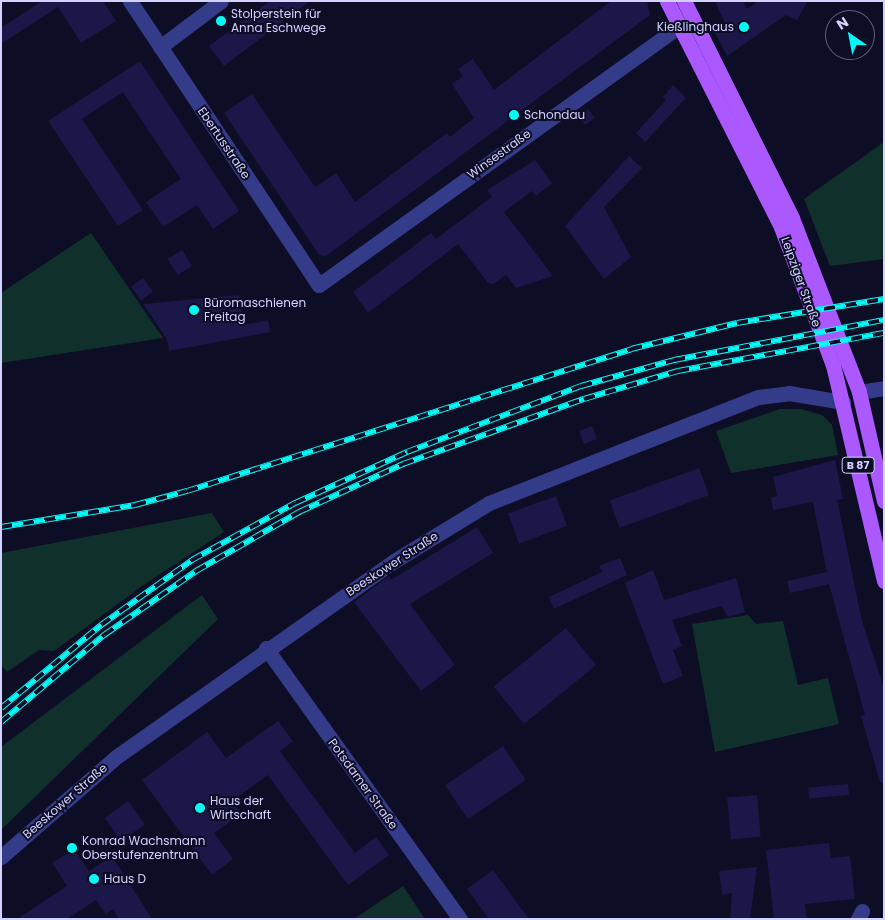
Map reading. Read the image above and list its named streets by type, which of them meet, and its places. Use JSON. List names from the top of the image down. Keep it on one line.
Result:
{"streets":{"main road":["Leipziger Straße","B 87"],"street":["Ebertusstraße","Winsestraße","Beeskower Straße","Potsdamer Straße"]},"crossings":[["Ebertusstraße","Winsestraße"],["Winsestraße","Leipziger Straße"],["Leipziger Straße","Beeskower Straße"],["Beeskower Straße","Potsdamer Straße"]],"places":["Stolperstein für Anna Eschwege","Kießlinghaus","Schondau","Büromaschienen Freitag","Haus der Wirtschaft","Konrad Wachsmann Oberstufenzentrum","Haus D"],"north":"top left"}
